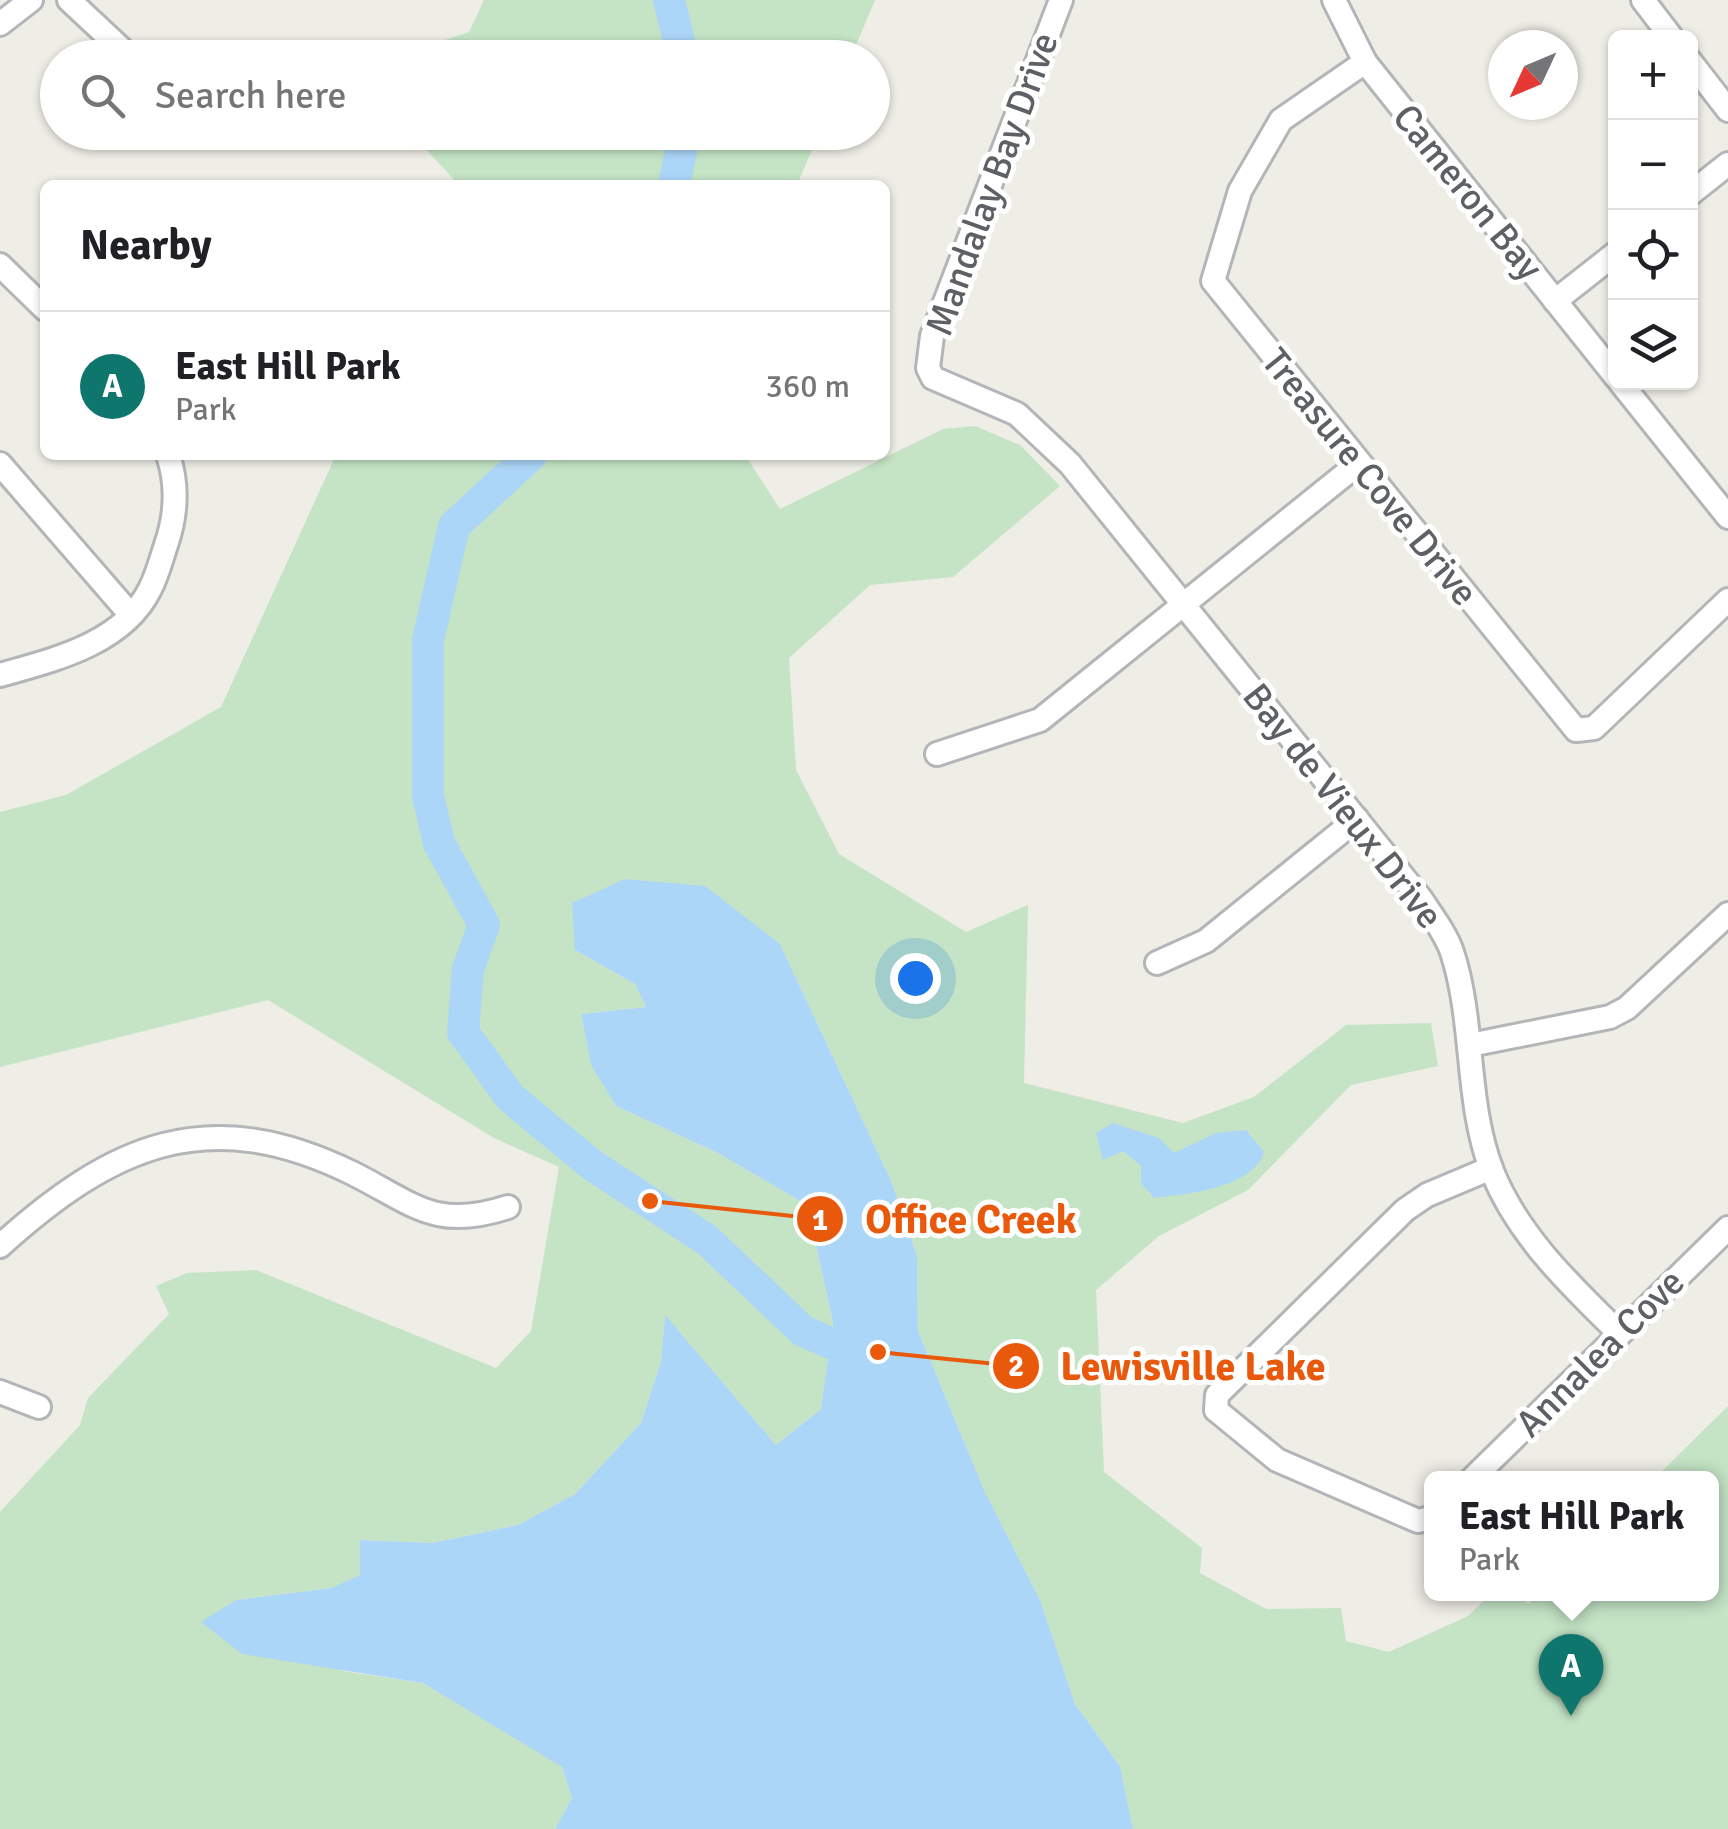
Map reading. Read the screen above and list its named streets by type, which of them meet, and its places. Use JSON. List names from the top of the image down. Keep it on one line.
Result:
{"streets":{"street":["Mandalay Bay Drive","Cameron Bay","Treasure Cove Drive","Bay de Vieux Drive","Annalea Cove"]},"crossings":[["Mandalay Bay Drive","Bay de Vieux Drive"],["Cameron Bay","Treasure Cove Drive"],["Bay de Vieux Drive","Annalea Cove"]],"places":["Office Creek","Lewisville Lake"],"north":"bottom left","page":{"map_buttons":["+","−"],"search":"Search here","heading":"Nearby","list":[{"mark":"A","name":"East Hill Park","note":"Park","value":"360 m"}],"popup":["East Hill Park","Park"],"pins":"A"}}
